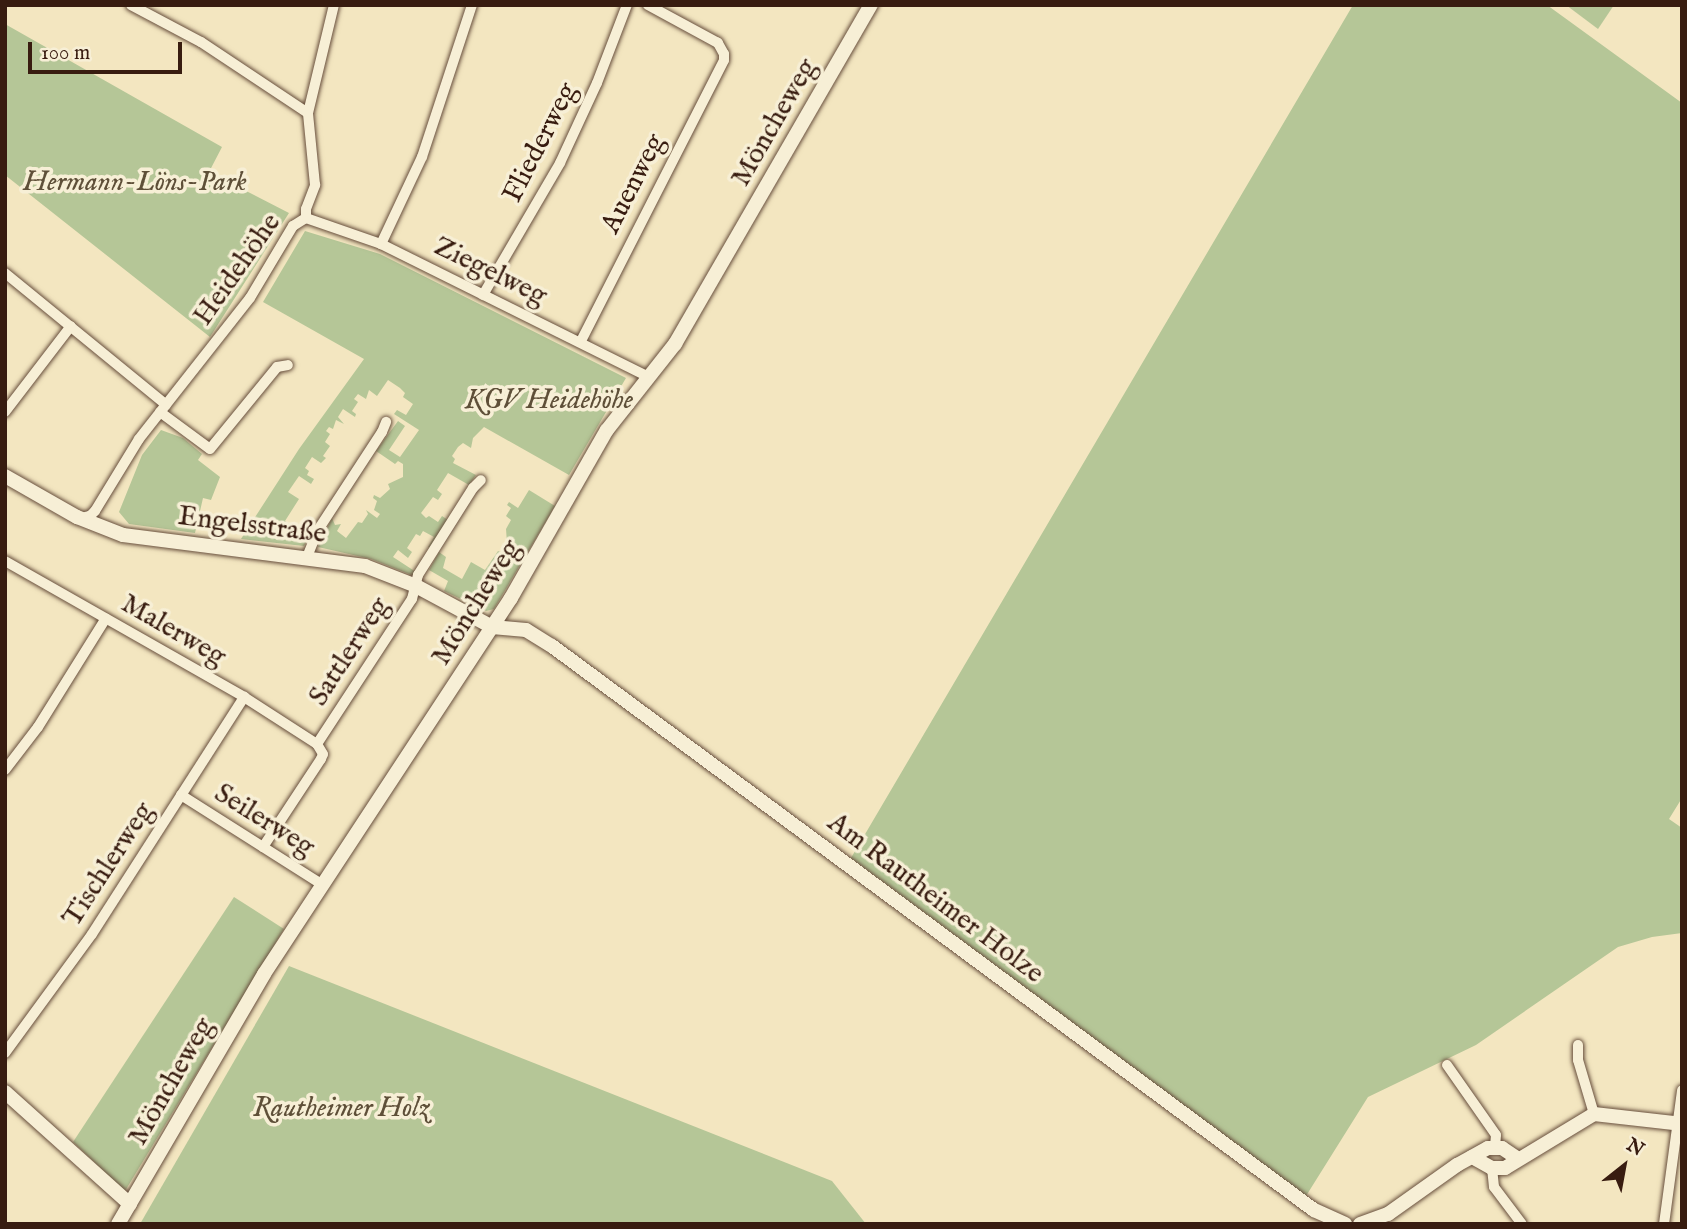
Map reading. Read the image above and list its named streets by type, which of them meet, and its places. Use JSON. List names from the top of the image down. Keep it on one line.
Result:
{"streets":{"street":["Möncheweg","Fliederweg","Auenweg","Heidehöhe","Ziegelweg","Engelsstraße","Malerweg","Sattlerweg","Seilerweg","Tischlerweg","Am Rautheimer Holze"]},"crossings":[["Möncheweg","Ziegelweg"],["Möncheweg","Engelsstraße"],["Möncheweg","Seilerweg"],["Möncheweg","Am Rautheimer Holze"],["Fliederweg","Ziegelweg"],["Auenweg","Ziegelweg"],["Heidehöhe","Ziegelweg"],["Heidehöhe","Engelsstraße"],["Engelsstraße","Sattlerweg"],["Engelsstraße","Am Rautheimer Holze"],["Malerweg","Sattlerweg"],["Malerweg","Tischlerweg"],["Sattlerweg","Seilerweg"],["Seilerweg","Tischlerweg"]],"parks":["Hermann-Löns-Park","KGV Heidehöhe","Rautheimer Holz"],"scale_bar":"100 m","north":"top right"}
